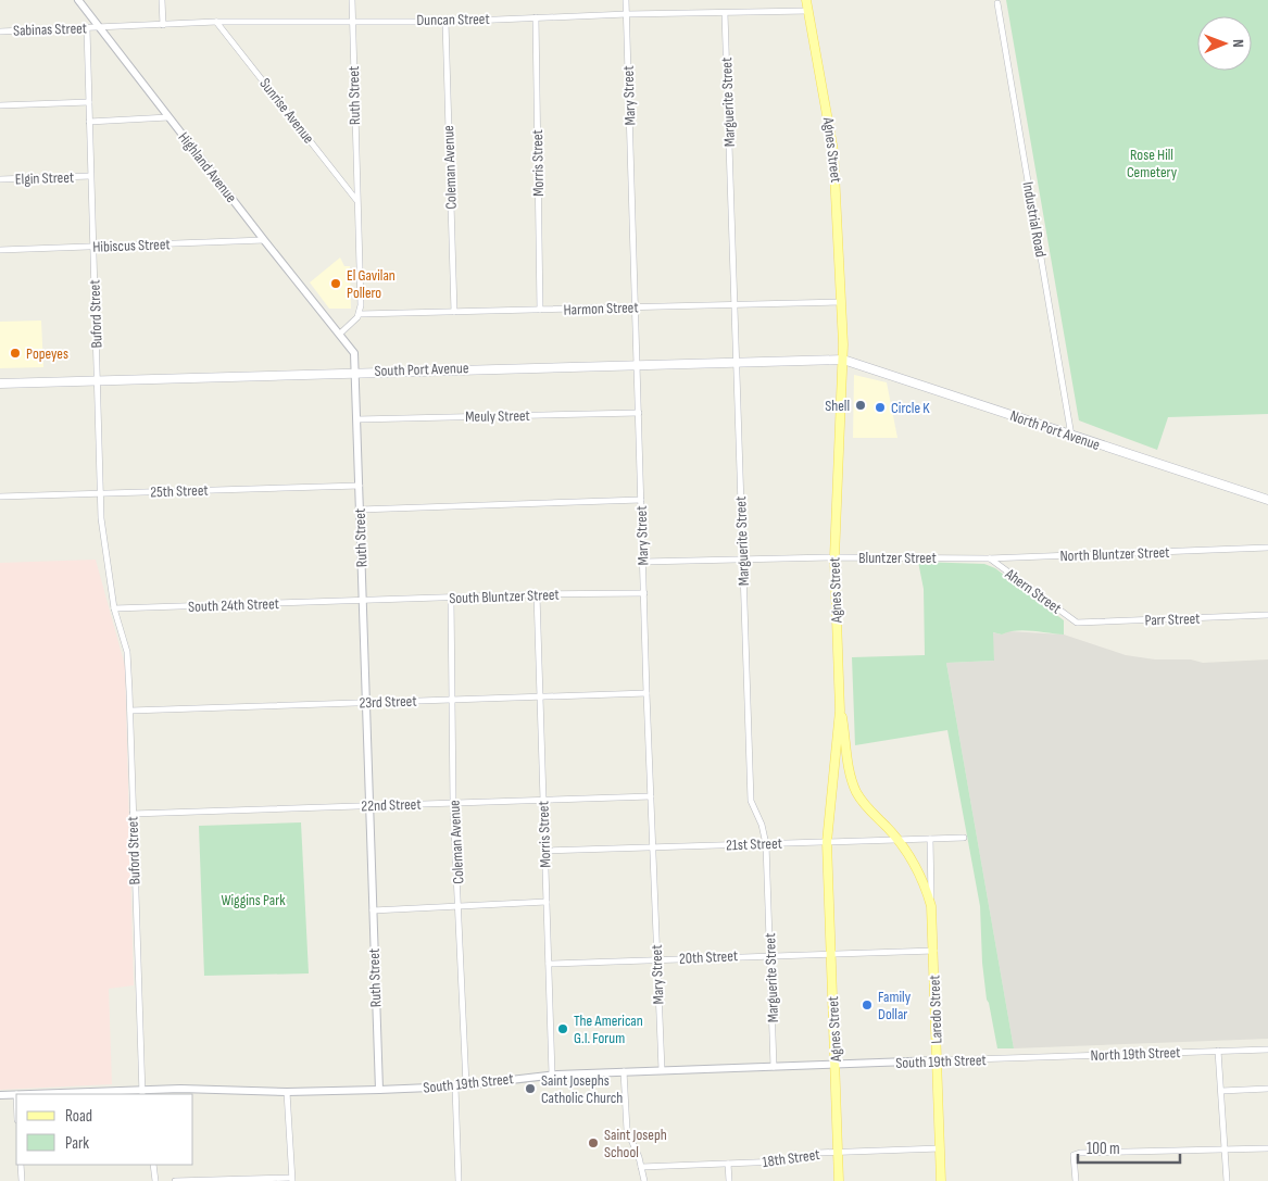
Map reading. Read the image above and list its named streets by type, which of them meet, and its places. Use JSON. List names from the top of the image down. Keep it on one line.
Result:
{"streets":{"main road":["Agnes Street","South Port Avenue","North Port Avenue","Laredo Street"],"street":["Duncan Street","Sabinas Street","Ruth Street","Mary Street","Marguerite Street","Sunrise Avenue","Morris Street","Highland Avenue","Coleman Avenue","Elgin Street","Industrial Road","Hibiscus Street","Harmon Street","Buford Street","Meuly Street","25th Street","North Bluntzer Street","Bluntzer Street","Ahern Street","South Bluntzer Street","South 24th Street","Parr Street","23rd Street","22nd Street","21st Street","20th Street","North 19th Street","South 19th Street","18th Street"]},"crossings":[["Duncan Street","Sabinas Street"],["Duncan Street","Ruth Street"],["Duncan Street","Mary Street"],["Duncan Street","Marguerite Street"],["Duncan Street","Sunrise Avenue"],["Duncan Street","Agnes Street"],["Duncan Street","Morris Street"],["Duncan Street","Highland Avenue"],["Duncan Street","Coleman Avenue"],["Sabinas Street","Highland Avenue"],["Sabinas Street","Buford Street"],["Ruth Street","Sunrise Avenue"],["Ruth Street","Highland Avenue"],["Ruth Street","Harmon Street"],["Ruth Street","South Port Avenue"],["Ruth Street","Meuly Street"],["Ruth Street","25th Street"],["Ruth Street","South Bluntzer Street"],["Ruth Street","South 24th Street"],["Ruth Street","23rd Street"],["Ruth Street","22nd Street"],["Ruth Street","South 19th Street"],["Mary Street","Harmon Street"],["Mary Street","South Port Avenue"],["Mary Street","Meuly Street"],["Mary Street","South Bluntzer Street"],["Mary Street","23rd Street"],["Mary Street","22nd Street"],["Mary Street","21st Street"],["Mary Street","20th Street"],["Mary Street","South 19th Street"],["Marguerite Street","Harmon Street"],["Marguerite Street","South Port Avenue"],["Marguerite Street","21st Street"],["Marguerite Street","20th Street"],["Marguerite Street","South 19th Street"],["Agnes Street","Harmon Street"],["Agnes Street","South Port Avenue"],["Agnes Street","North Port Avenue"],["Agnes Street","Bluntzer Street"],["Agnes Street","21st Street"],["Agnes Street","20th Street"],["Agnes Street","South 19th Street"],["Agnes Street","18th Street"],["Morris Street","Harmon Street"],["Morris Street","South Bluntzer Street"],["Morris Street","23rd Street"],["Morris Street","22nd Street"],["Morris Street","21st Street"],["Morris Street","20th Street"],["Morris Street","South 19th Street"],["Highland Avenue","Hibiscus Street"],["Coleman Avenue","Harmon Street"],["Coleman Avenue","South Bluntzer Street"],["Coleman Avenue","23rd Street"],["Coleman Avenue","22nd Street"],["Coleman Avenue","South 19th Street"],["Elgin Street","Buford Street"],["Industrial Road","North Port Avenue"],["Hibiscus Street","Buford Street"],["Buford Street","South Port Avenue"],["Buford Street","25th Street"],["Buford Street","South 24th Street"],["Buford Street","23rd Street"],["Buford Street","22nd Street"],["Buford Street","South 19th Street"],["South Port Avenue","North Port Avenue"],["North Bluntzer Street","Bluntzer Street"],["North Bluntzer Street","Ahern Street"],["Ahern Street","Parr Street"],["South Bluntzer Street","South 24th Street"],["21st Street","Laredo Street"],["20th Street","Laredo Street"],["Laredo Street","South 19th Street"],["Laredo Street","18th Street"],["North 19th Street","South 19th Street"]],"parks":["Rose Hill Cemetery","Wiggins Park"],"places":["El Gavilan Pollero","Popeyes","Shell","Circle K","Family Dollar","The American G.I. Forum","Saint Josephs Catholic Church","Saint Joseph School"],"legend":["Road","Park"],"scale_bar":"100 m","north":"right"}
